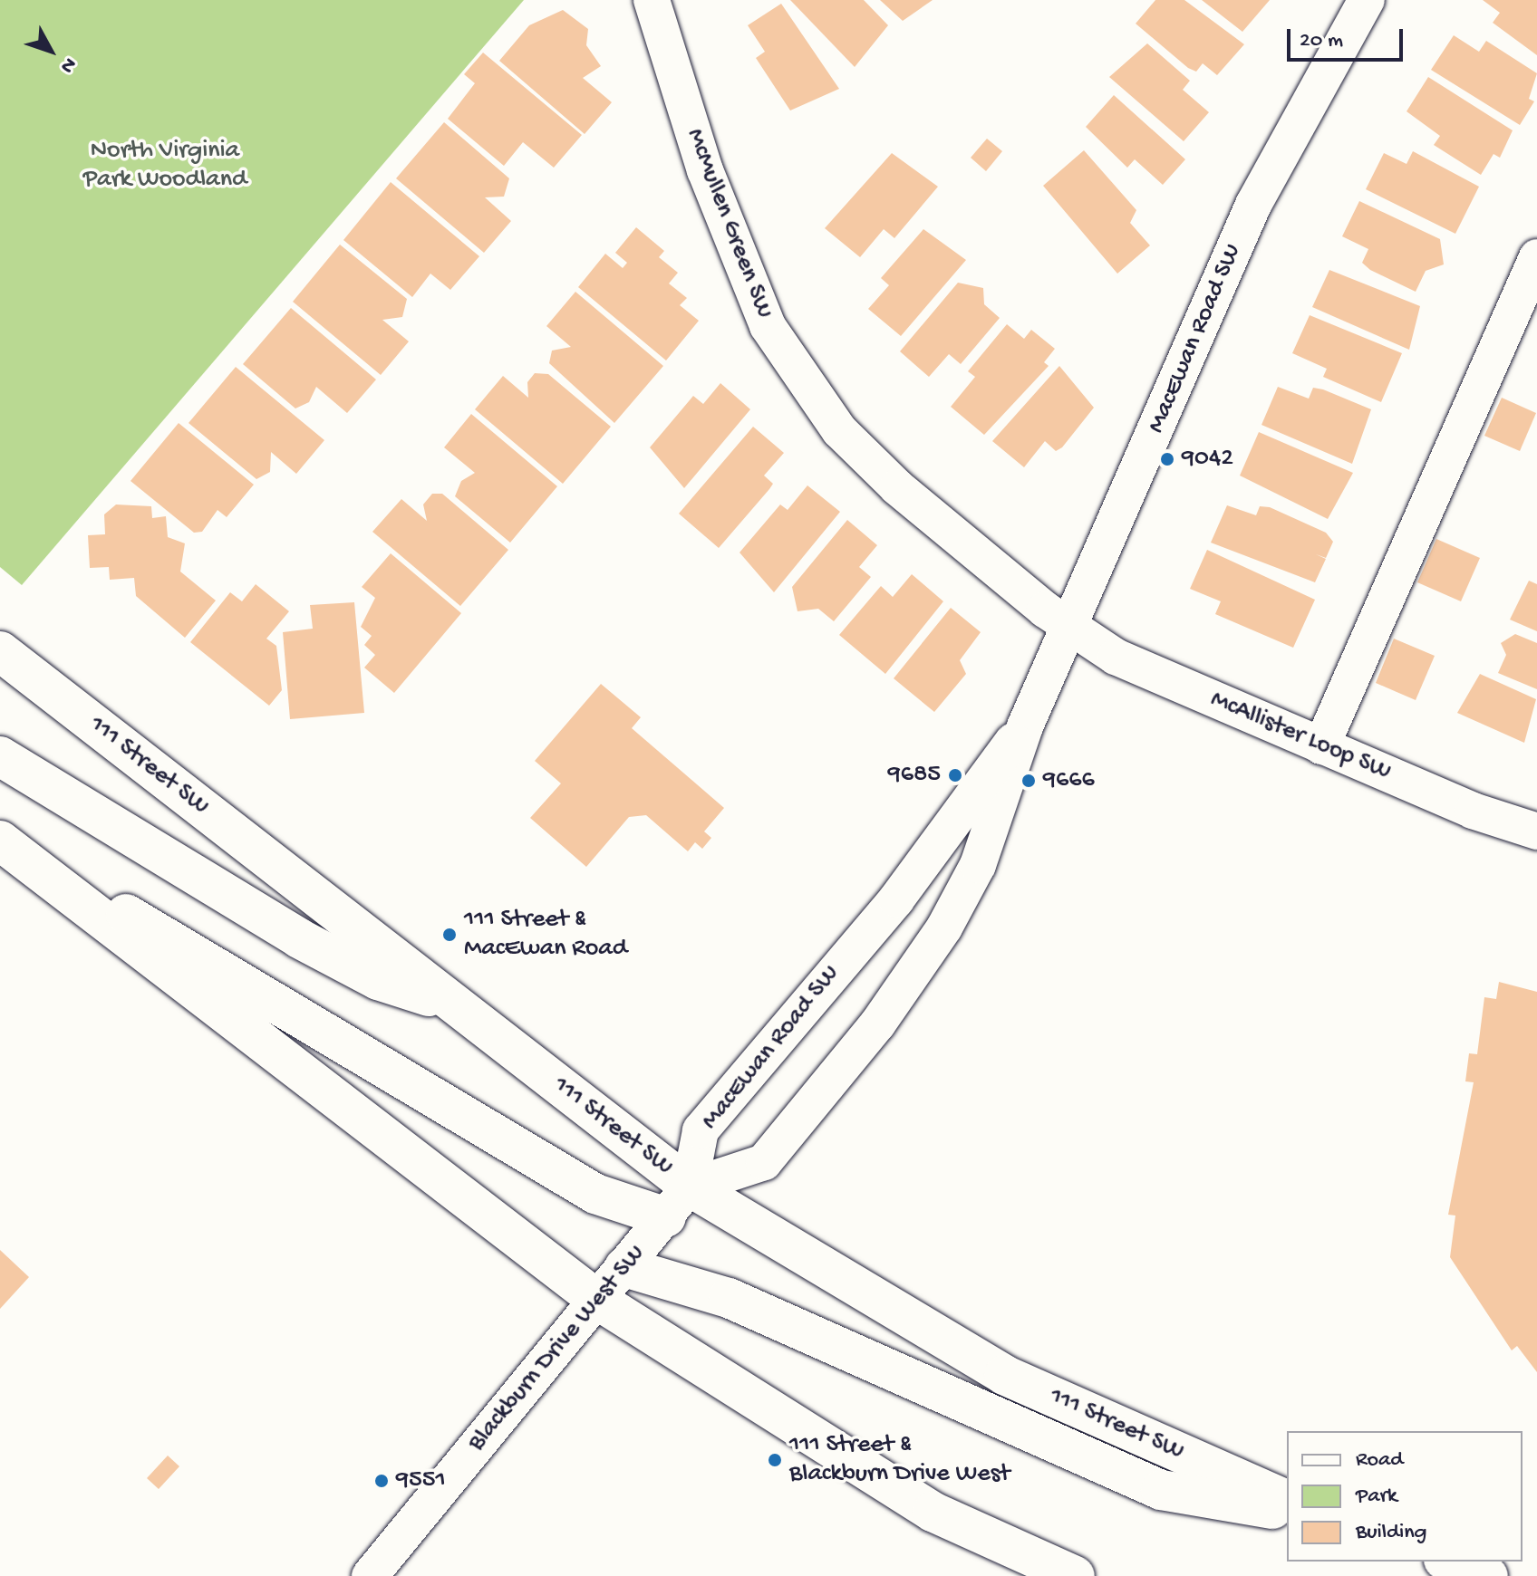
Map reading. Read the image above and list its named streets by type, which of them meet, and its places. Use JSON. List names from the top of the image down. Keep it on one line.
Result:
{"streets":{"main road":["111 Street SW"],"street":["McMullen Green SW","MacEwan Road SW","McAllister Loop SW","Blackburn Drive West SW"]},"crossings":[["McMullen Green SW","MacEwan Road SW"],["McMullen Green SW","McAllister Loop SW"],["MacEwan Road SW","McAllister Loop SW"],["MacEwan Road SW","111 Street SW"],["MacEwan Road SW","Blackburn Drive West SW"],["111 Street SW","Blackburn Drive West SW"]],"parks":["North Virginia Park Woodland"],"places":["9042","9685","9666","111 Street & MacEwan Road","111 Street & Blackburn Drive West","9551"],"legend":["Road","Park","Building"],"scale_bar":"20 m","north":"bottom right"}
